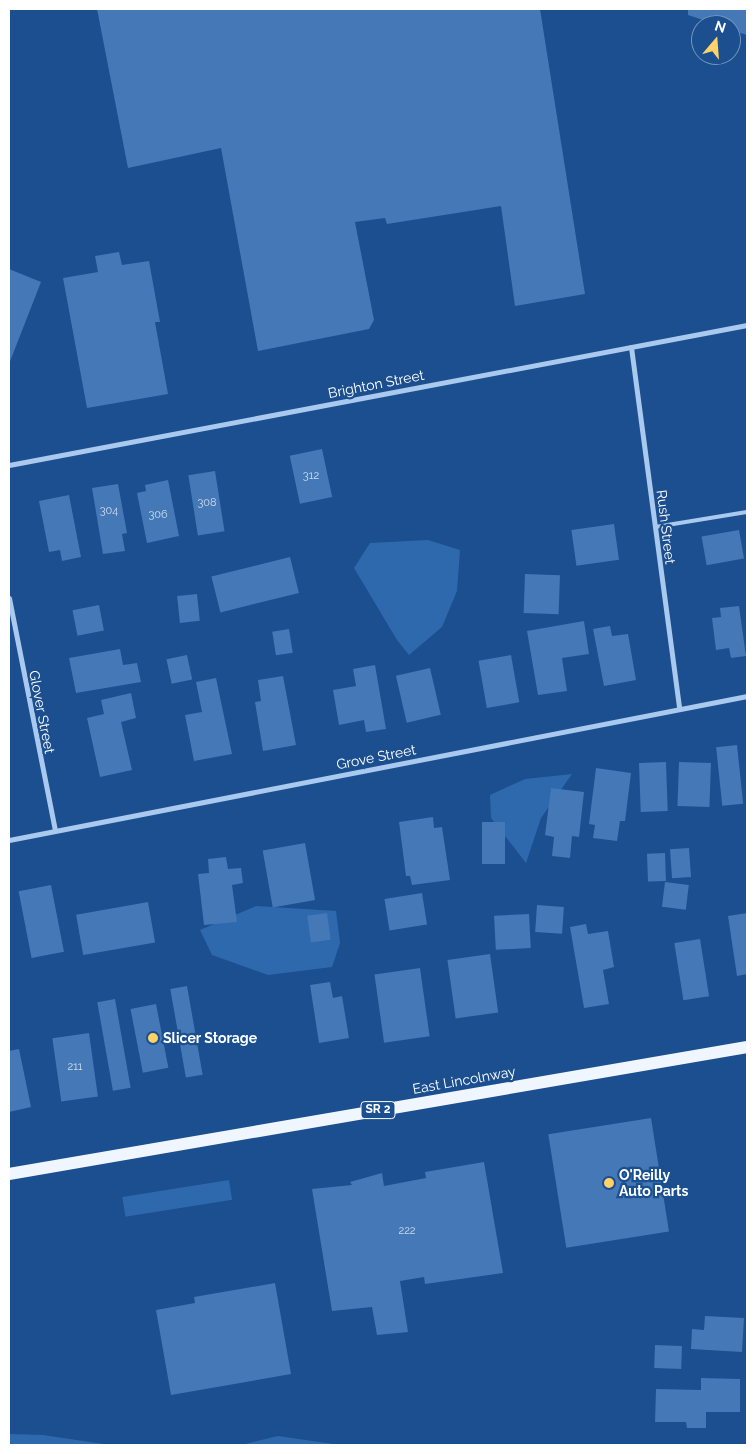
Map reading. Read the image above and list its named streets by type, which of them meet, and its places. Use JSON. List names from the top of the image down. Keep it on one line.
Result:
{"streets":{"main road":["East Lincolnway","SR 2"],"street":["Brighton Street","Rush Street","Glover Street","Grove Street"]},"crossings":[["Brighton Street","Rush Street"],["Rush Street","Grove Street"],["Glover Street","Grove Street"]],"places":["Slicer Storage","O'Reilly Auto Parts"],"house_numbers":["312","308","304","306","211","222"],"north":"top"}
